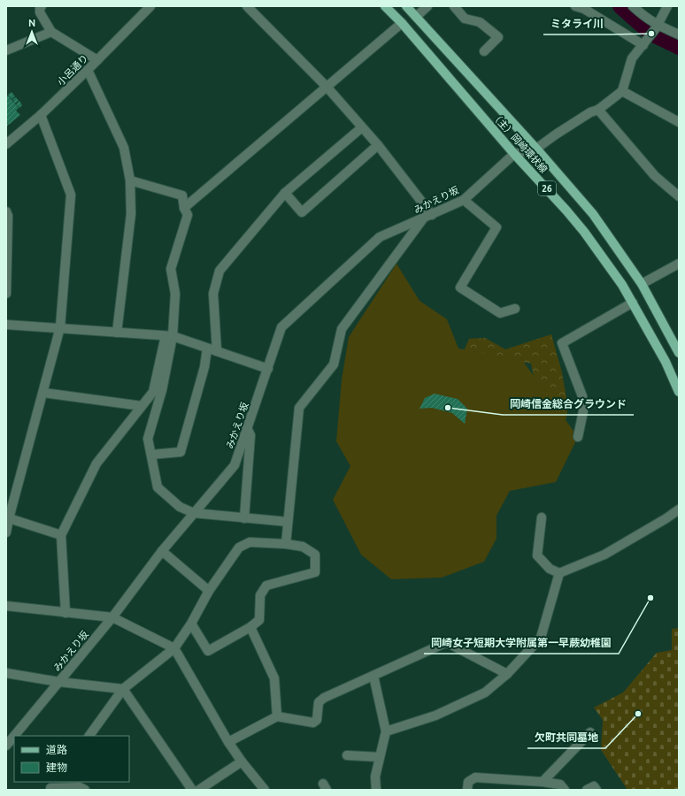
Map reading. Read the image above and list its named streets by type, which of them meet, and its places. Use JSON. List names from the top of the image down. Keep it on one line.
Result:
{"streets":{"main road":["（主）岡崎環状線","26"],"street":["小呂通り","みかえり坂"]},"crossings":[["（主）岡崎環状線","みかえり坂"]],"places":["ミタライ川","岡崎信金総合グラウンド","岡崎女子短期大学附属第一早蕨幼稚園","欠町共同墓地"],"legend":["道路","建物"],"north":"top"}
